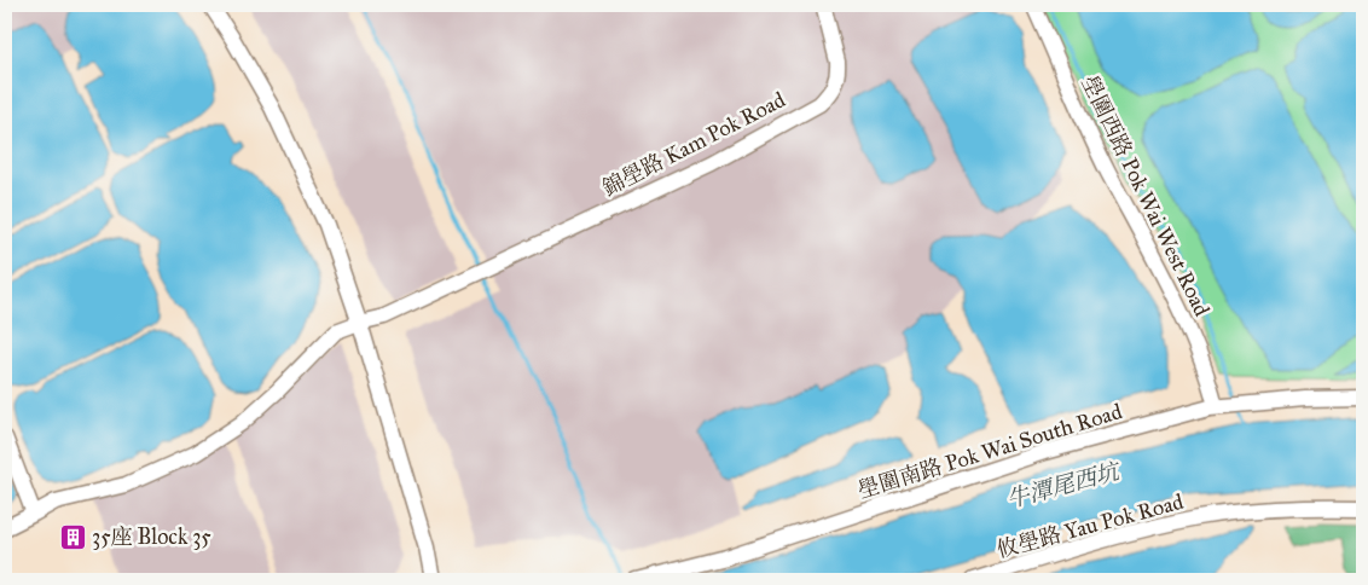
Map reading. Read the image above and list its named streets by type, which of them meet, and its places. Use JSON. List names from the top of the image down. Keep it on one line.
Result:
{"streets":{"street":["錦壆路 Kam Pok Road","壆圍西路 Pok Wai West Road","壆圍南路 Pok Wai South Road","攸壆路 Yau Pok Road"]},"crossings":[["壆圍西路 Pok Wai West Road","壆圍南路 Pok Wai South Road"]],"water":["牛潭尾西坑"],"places":{"building":["35座 Block 35"]}}
